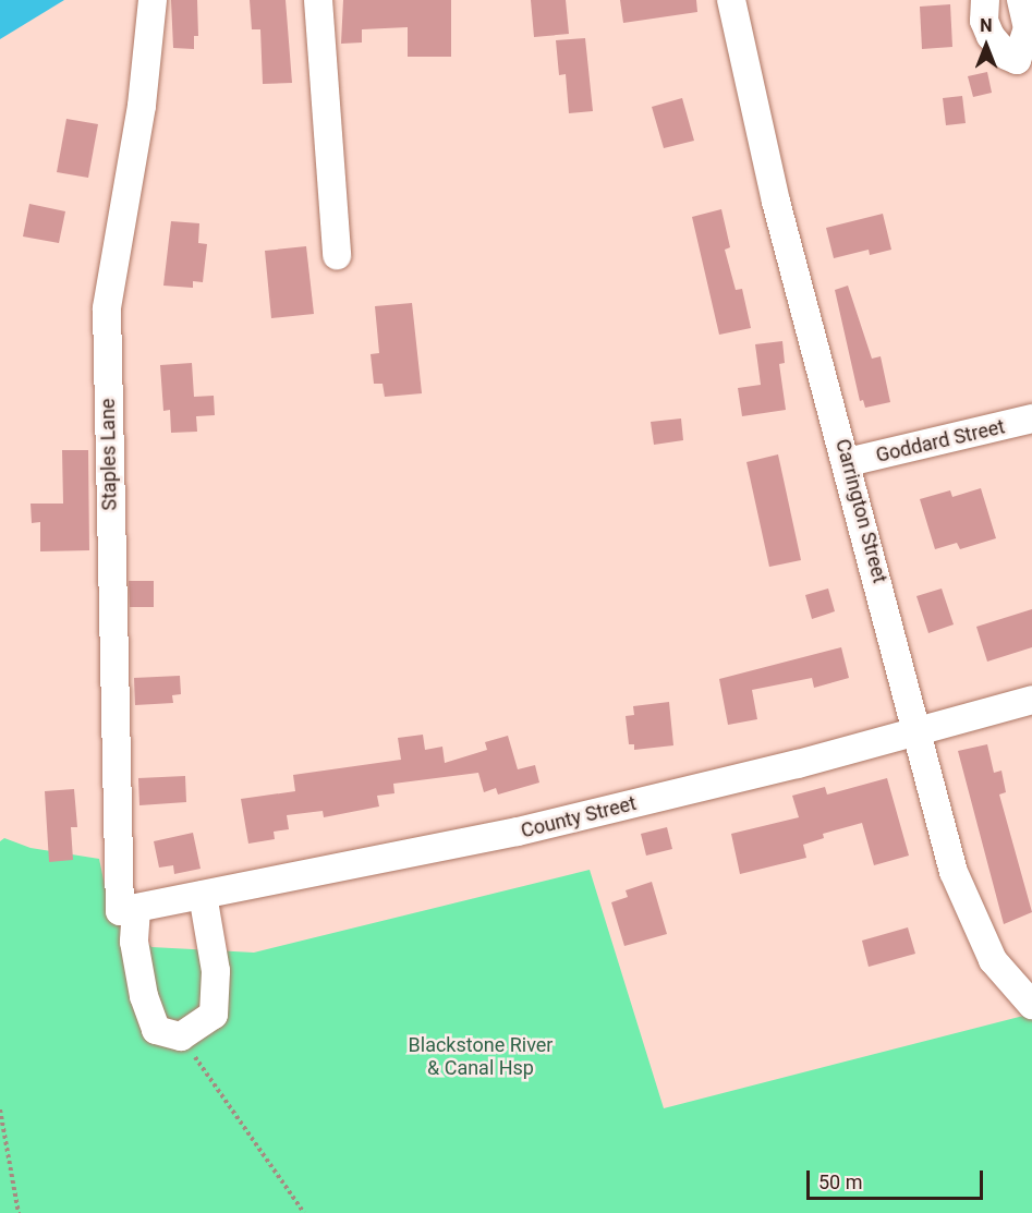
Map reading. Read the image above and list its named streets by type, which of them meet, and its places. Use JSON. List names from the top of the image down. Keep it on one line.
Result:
{"streets":{"street":["Goddard Street","Staples Lane","Carrington Street","County Street"]},"crossings":[["Goddard Street","Carrington Street"],["Staples Lane","County Street"],["Carrington Street","County Street"]],"parks":["Blackstone River & Canal Hsp"],"scale_bar":"50 m","north":"top"}
